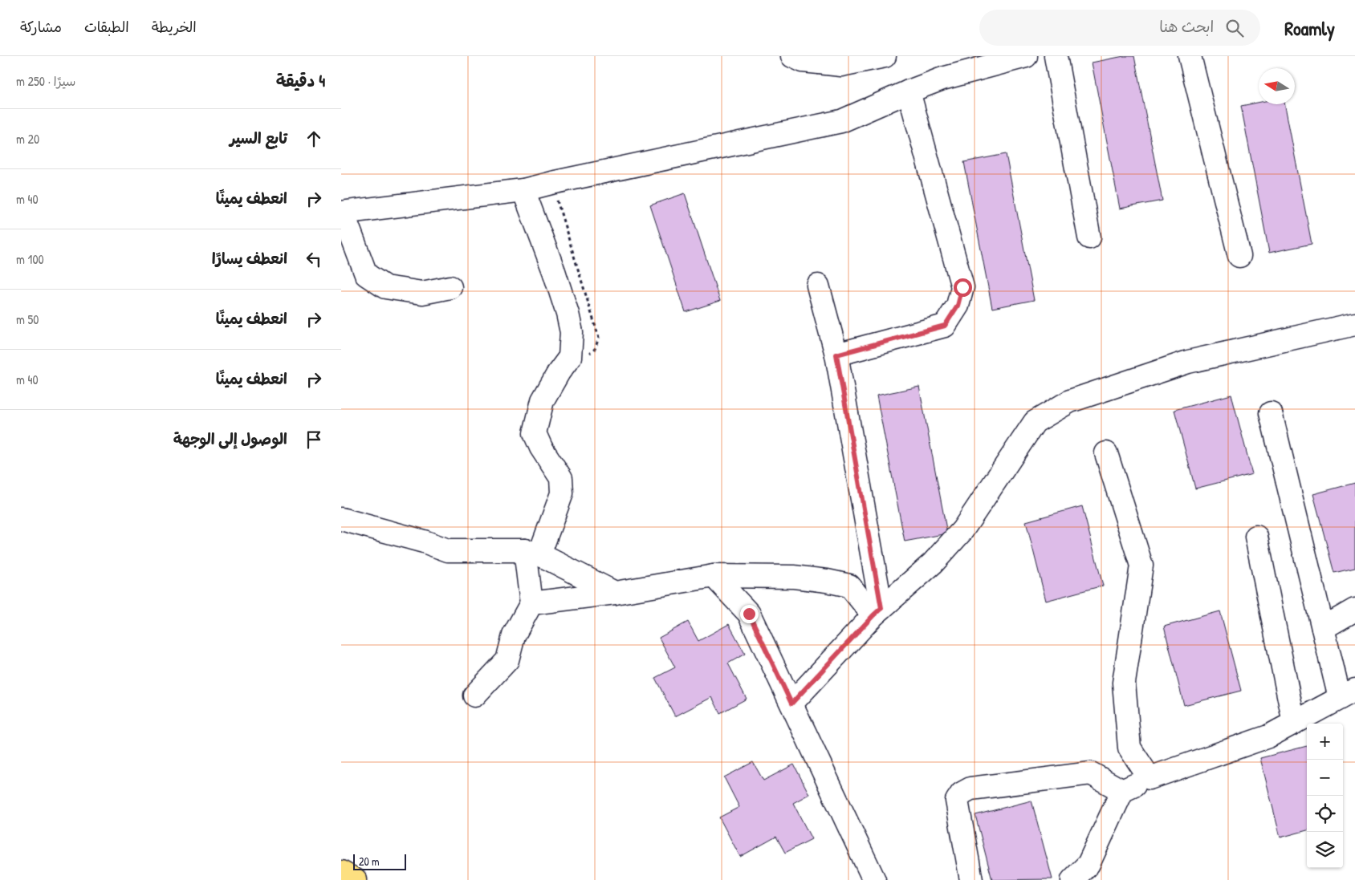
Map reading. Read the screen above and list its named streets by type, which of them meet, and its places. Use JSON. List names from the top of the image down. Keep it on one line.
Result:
{"scale_bar":"20 m","north":"left","page":{"header":"Roamly","search":"ابحث هنا","nav":["الخريطة","الطبقات","مشاركة"],"heading":["4 دقيقة","سيرًا · 250 m"],"list":[["تابع السير","20 m"],["انعطف يمينًا","40 m"],["انعطف يسارًا","100 m"],["انعطف يمينًا","50 m"],["انعطف يمينًا","40 m"],"الوصول إلى الوجهة"],"map_buttons":["+","−"],"scale":"20 m"}}
